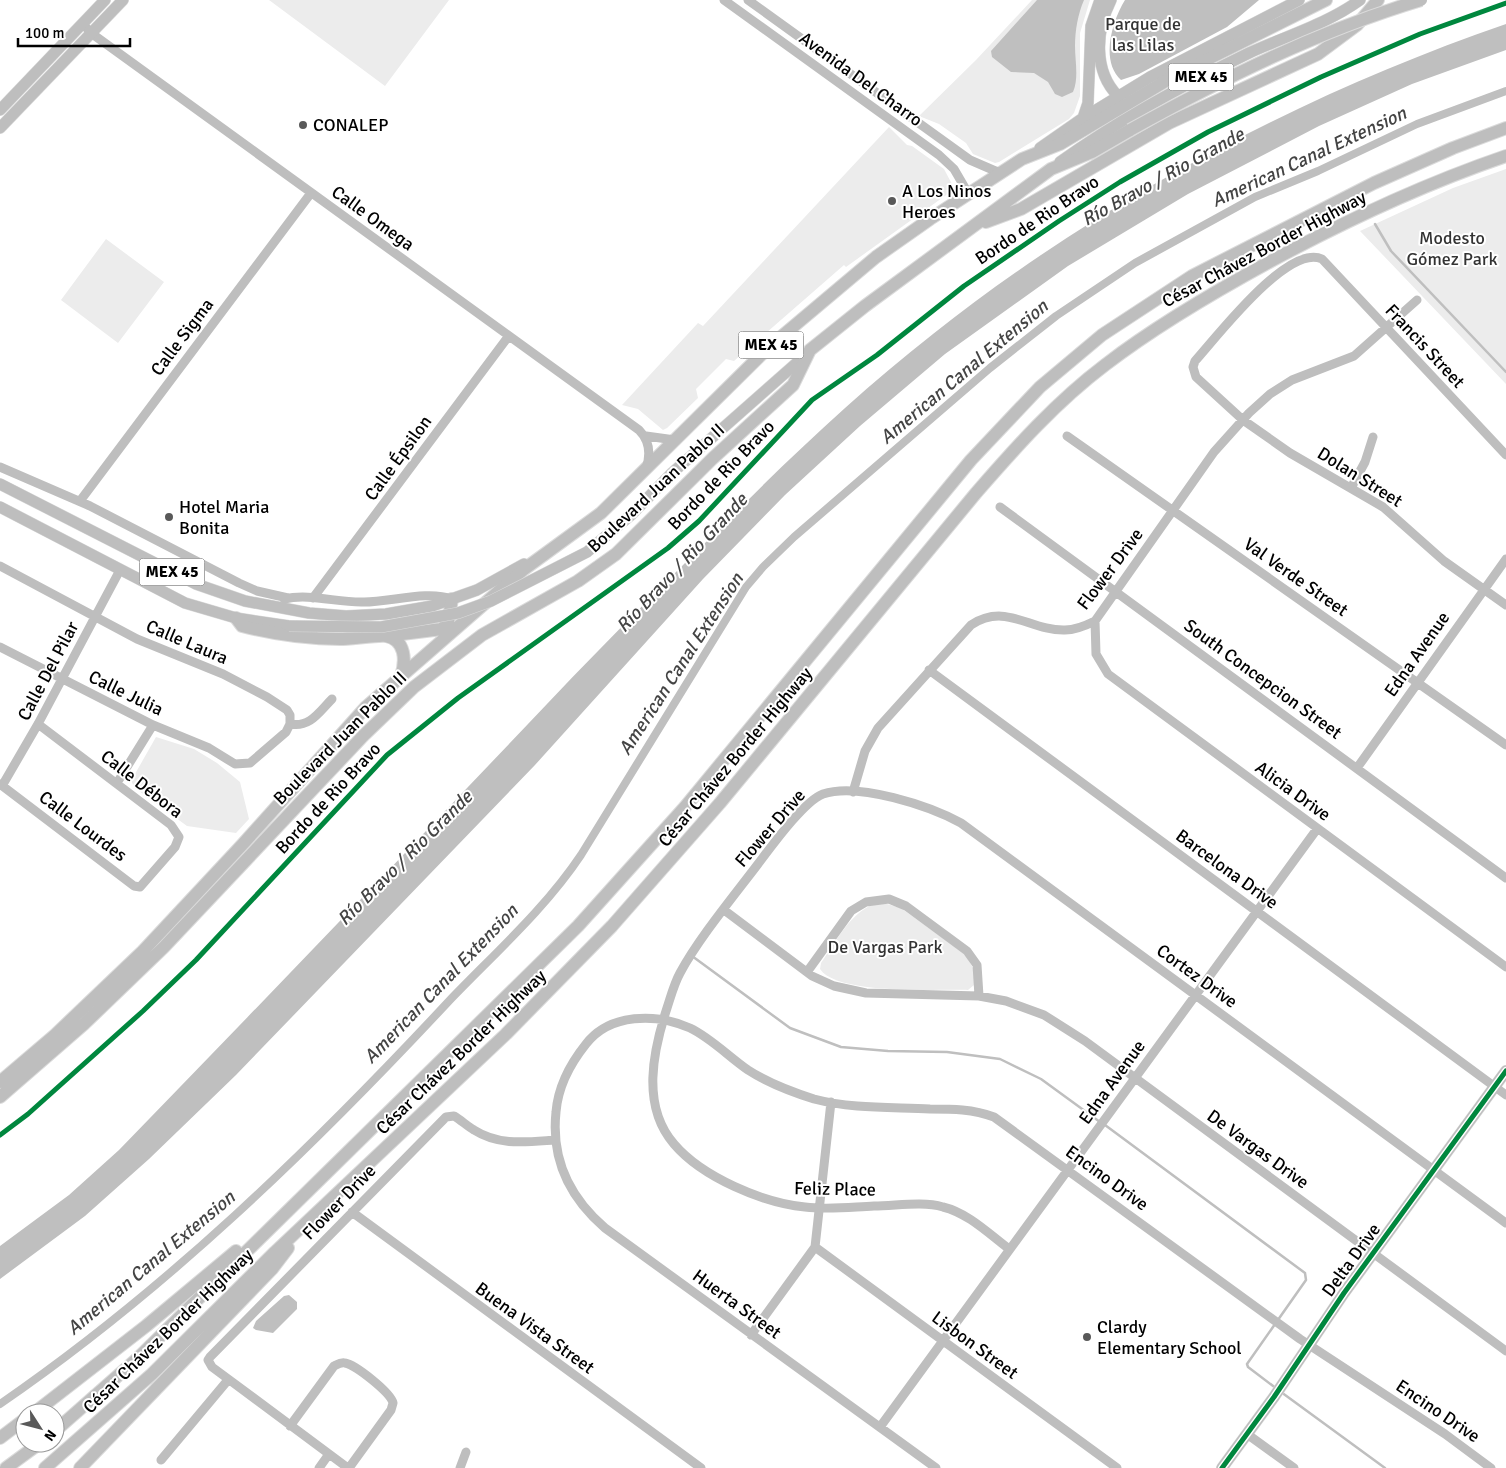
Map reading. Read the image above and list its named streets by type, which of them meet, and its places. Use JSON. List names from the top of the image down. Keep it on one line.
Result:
{"streets":{"highway":["MEX 45","César Chávez Border Highway","Boulevard Juan Pablo II"],"main road":["Delta Drive"],"street":["Avenida Del Charro","Calle Omega","Calle Sigma","Francis Street","Calle Épsilon","Dolan Street","Flower Drive","Val Verde Street","Calle Laura","Edna Avenue","Calle Del Pilar","South Concepcion Street","Calle Julia","Calle Débora","Alicia Drive","Calle Lourdes","Barcelona Drive","Cortez Drive","De Vargas Drive","Encino Drive","Feliz Place","Huerta Street","Buena Vista Street","Lisbon Street"],"cycle path":["Bordo de Rio Bravo"]},"crossings":[["MEX 45","Avenida Del Charro"],["MEX 45","Boulevard Juan Pablo II"],["MEX 45","Calle Del Pilar"],["Calle Omega","Calle Sigma"],["Calle Omega","Calle Épsilon"],["Francis Street","Dolan Street"],["Francis Street","Flower Drive"],["Dolan Street","Flower Drive"],["Dolan Street","Edna Avenue"],["Flower Drive","Val Verde Street"],["Flower Drive","South Concepcion Street"],["Flower Drive","Alicia Drive"],["Flower Drive","Barcelona Drive"],["Flower Drive","Cortez Drive"],["Flower Drive","De Vargas Drive"],["Flower Drive","Encino Drive"],["Flower Drive","Feliz Place"],["Flower Drive","Huerta Street"],["Flower Drive","Buena Vista Street"],["Val Verde Street","Edna Avenue"],["Calle Laura","Calle Del Pilar"],["Calle Laura","Calle Julia"],["Edna Avenue","South Concepcion Street"],["Edna Avenue","Alicia Drive"],["Edna Avenue","Barcelona Drive"],["Edna Avenue","Cortez Drive"],["Edna Avenue","De Vargas Drive"],["Edna Avenue","Encino Drive"],["Edna Avenue","Feliz Place"],["Edna Avenue","Huerta Street"],["Edna Avenue","Lisbon Street"],["Calle Del Pilar","Calle Julia"],["Calle Del Pilar","Calle Débora"],["Calle Del Pilar","Calle Lourdes"],["Calle Débora","Calle Lourdes"],["Barcelona Drive","Delta Drive"],["Cortez Drive","Delta Drive"],["De Vargas Drive","Delta Drive"],["Encino Drive","Feliz Place"],["Encino Drive","Delta Drive"]],"water":["American Canal Extension","Río Bravo / Rio Grande"],"parks":["Parque de las Lilas","Modesto Gómez Park","De Vargas Park"],"places":["CONALEP","A Los Ninos Heroes","Hotel Maria Bonita","Clardy Elementary School"],"scale_bar":"100 m","north":"bottom right"}
